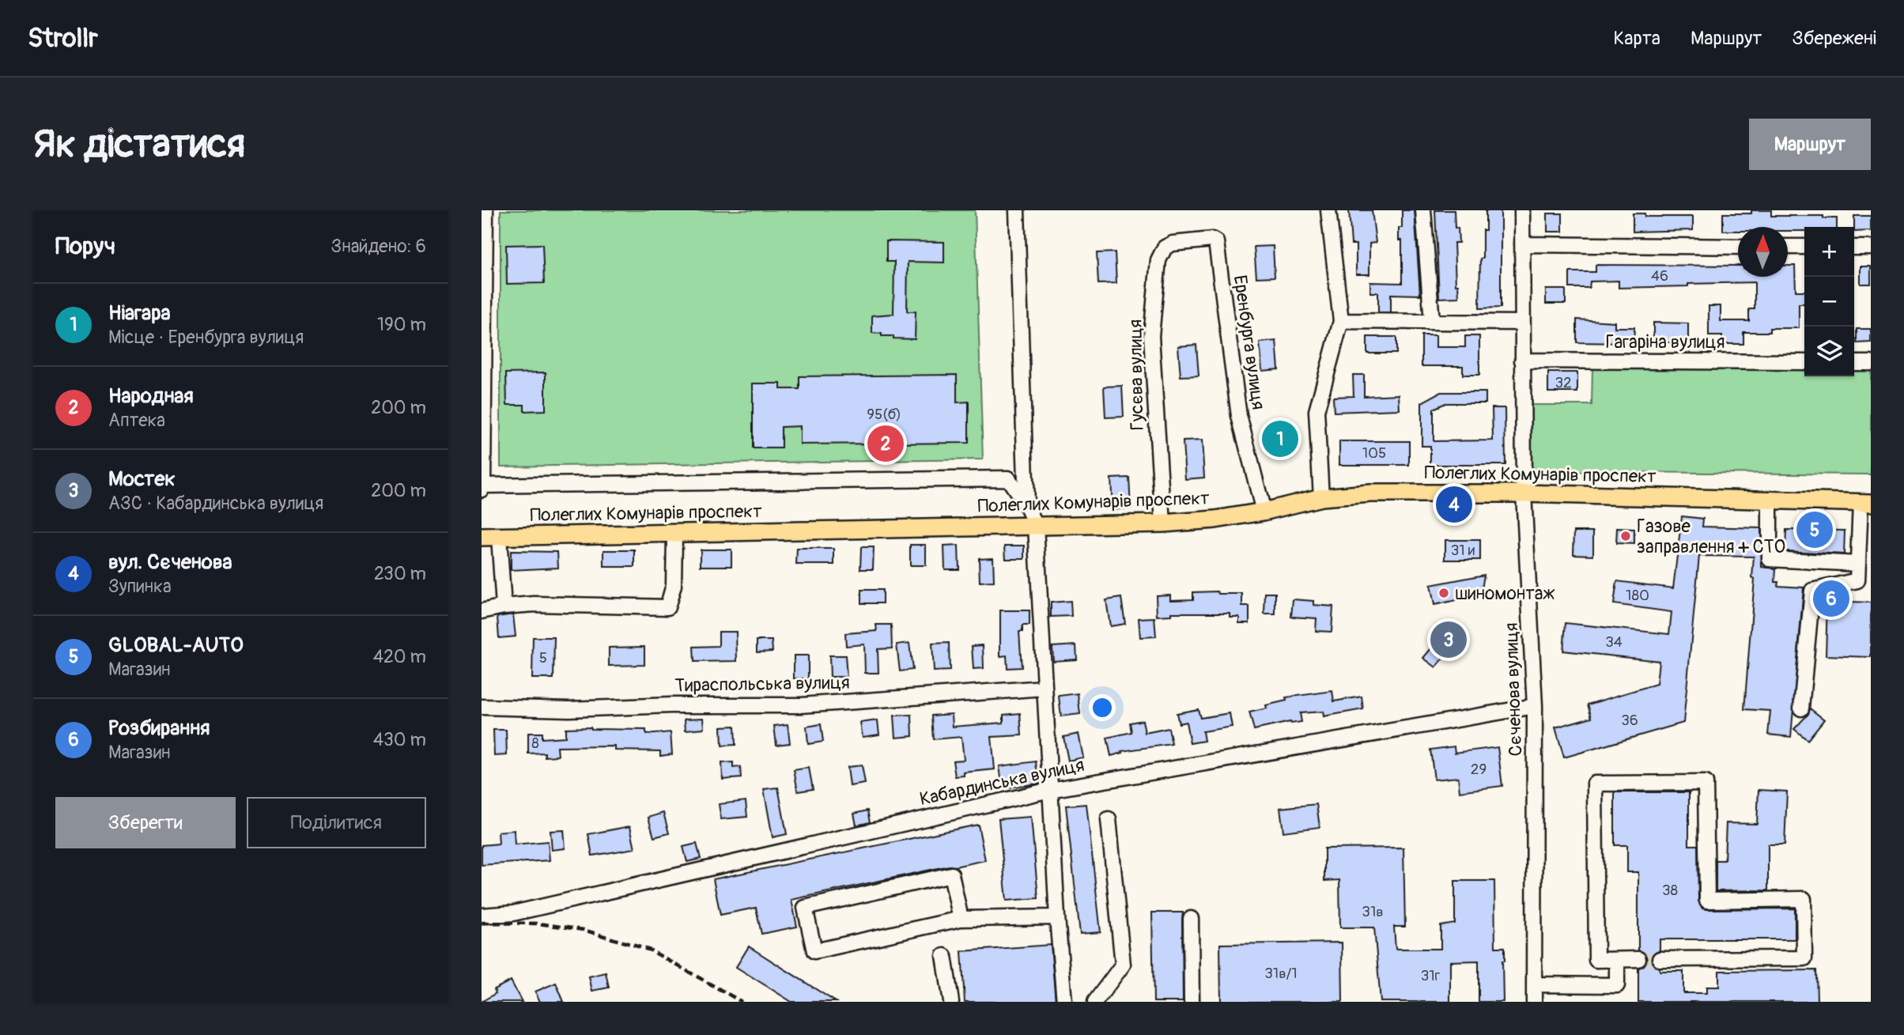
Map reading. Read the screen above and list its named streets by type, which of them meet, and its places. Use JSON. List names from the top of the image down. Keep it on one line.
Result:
{"streets":{"main road":["Полеглих Комунарів проспект"],"street":["Гагаріна вулиця","Еренбурга вулиця","Гусєва вулиця","Тираспольська вулиця","Сєченова вулиця","Кабардинська вулиця"]},"crossings":[["Гагаріна вулиця","Сєченова вулиця"],["Еренбурга вулиця","Гусєва вулиця"],["Еренбурга вулиця","Полеглих Комунарів проспект"],["Гусєва вулиця","Полеглих Комунарів проспект"],["Полеглих Комунарів проспект","Сєченова вулиця"],["Сєченова вулиця","Кабардинська вулиця"]],"places":["Газове заправлення + СТО","шиномонтаж"],"house_numbers":["46","32","95(б)","105","31 и","180","34","5","36","8","29","38","31в","31в/1","31г"],"north":"top","page":{"header":"Strollr","nav":["Карта","Маршрут","Збережені"],"buttons":["Маршрут",["Зберегти","Поділитися"]],"title":"Як дістатися","heading":["Поруч","Знайдено: 6"],"map_buttons":["+","−"],"list":[{"mark":"1","name":"Ніагара","note":"Місце · Еренбурга вулиця","value":"190 m"},{"mark":"2","name":"Народная","note":"Аптека","value":"200 m"},{"mark":"3","name":"Мостек","note":"АЗС · Кабардинська вулиця","value":"200 m"},{"mark":"4","name":"вул. Сєченова","note":"Зупинка","value":"230 m"},{"mark":"5","name":"GLOBAL-AUTO","note":"Магазин","value":"420 m"},{"mark":"6","name":"Розбирання","note":"Магазин","value":"430 m"}],"pins":["1","2","4","5","6","3"]}}
